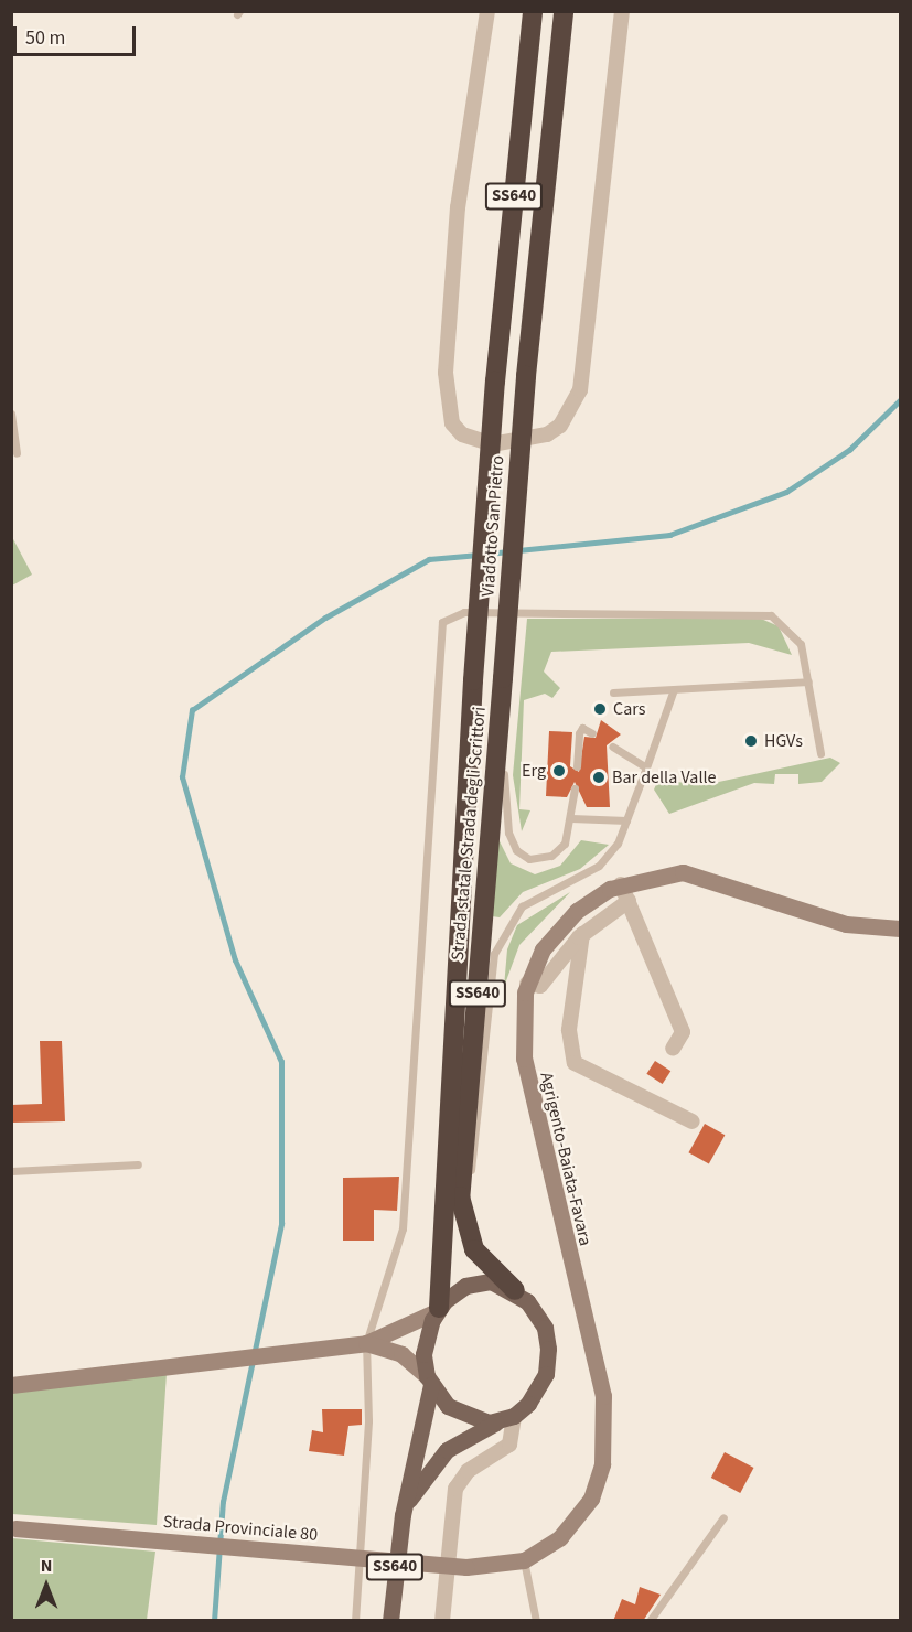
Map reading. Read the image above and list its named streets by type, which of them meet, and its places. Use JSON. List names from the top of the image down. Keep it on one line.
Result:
{"streets":{"highway":["SS640","Viadotto San Pietro","Strada statale Strada degli Scrittori"],"street":["Agrigento-Baiata-Favara","Strada Provinciale 80"]},"crossings":[["Viadotto San Pietro","Strada statale Strada degli Scrittori"],["Agrigento-Baiata-Favara","Strada Provinciale 80"]],"places":["Cars","HGVs","Erg","Bar della Valle"],"scale_bar":"50 m","north":"top"}
